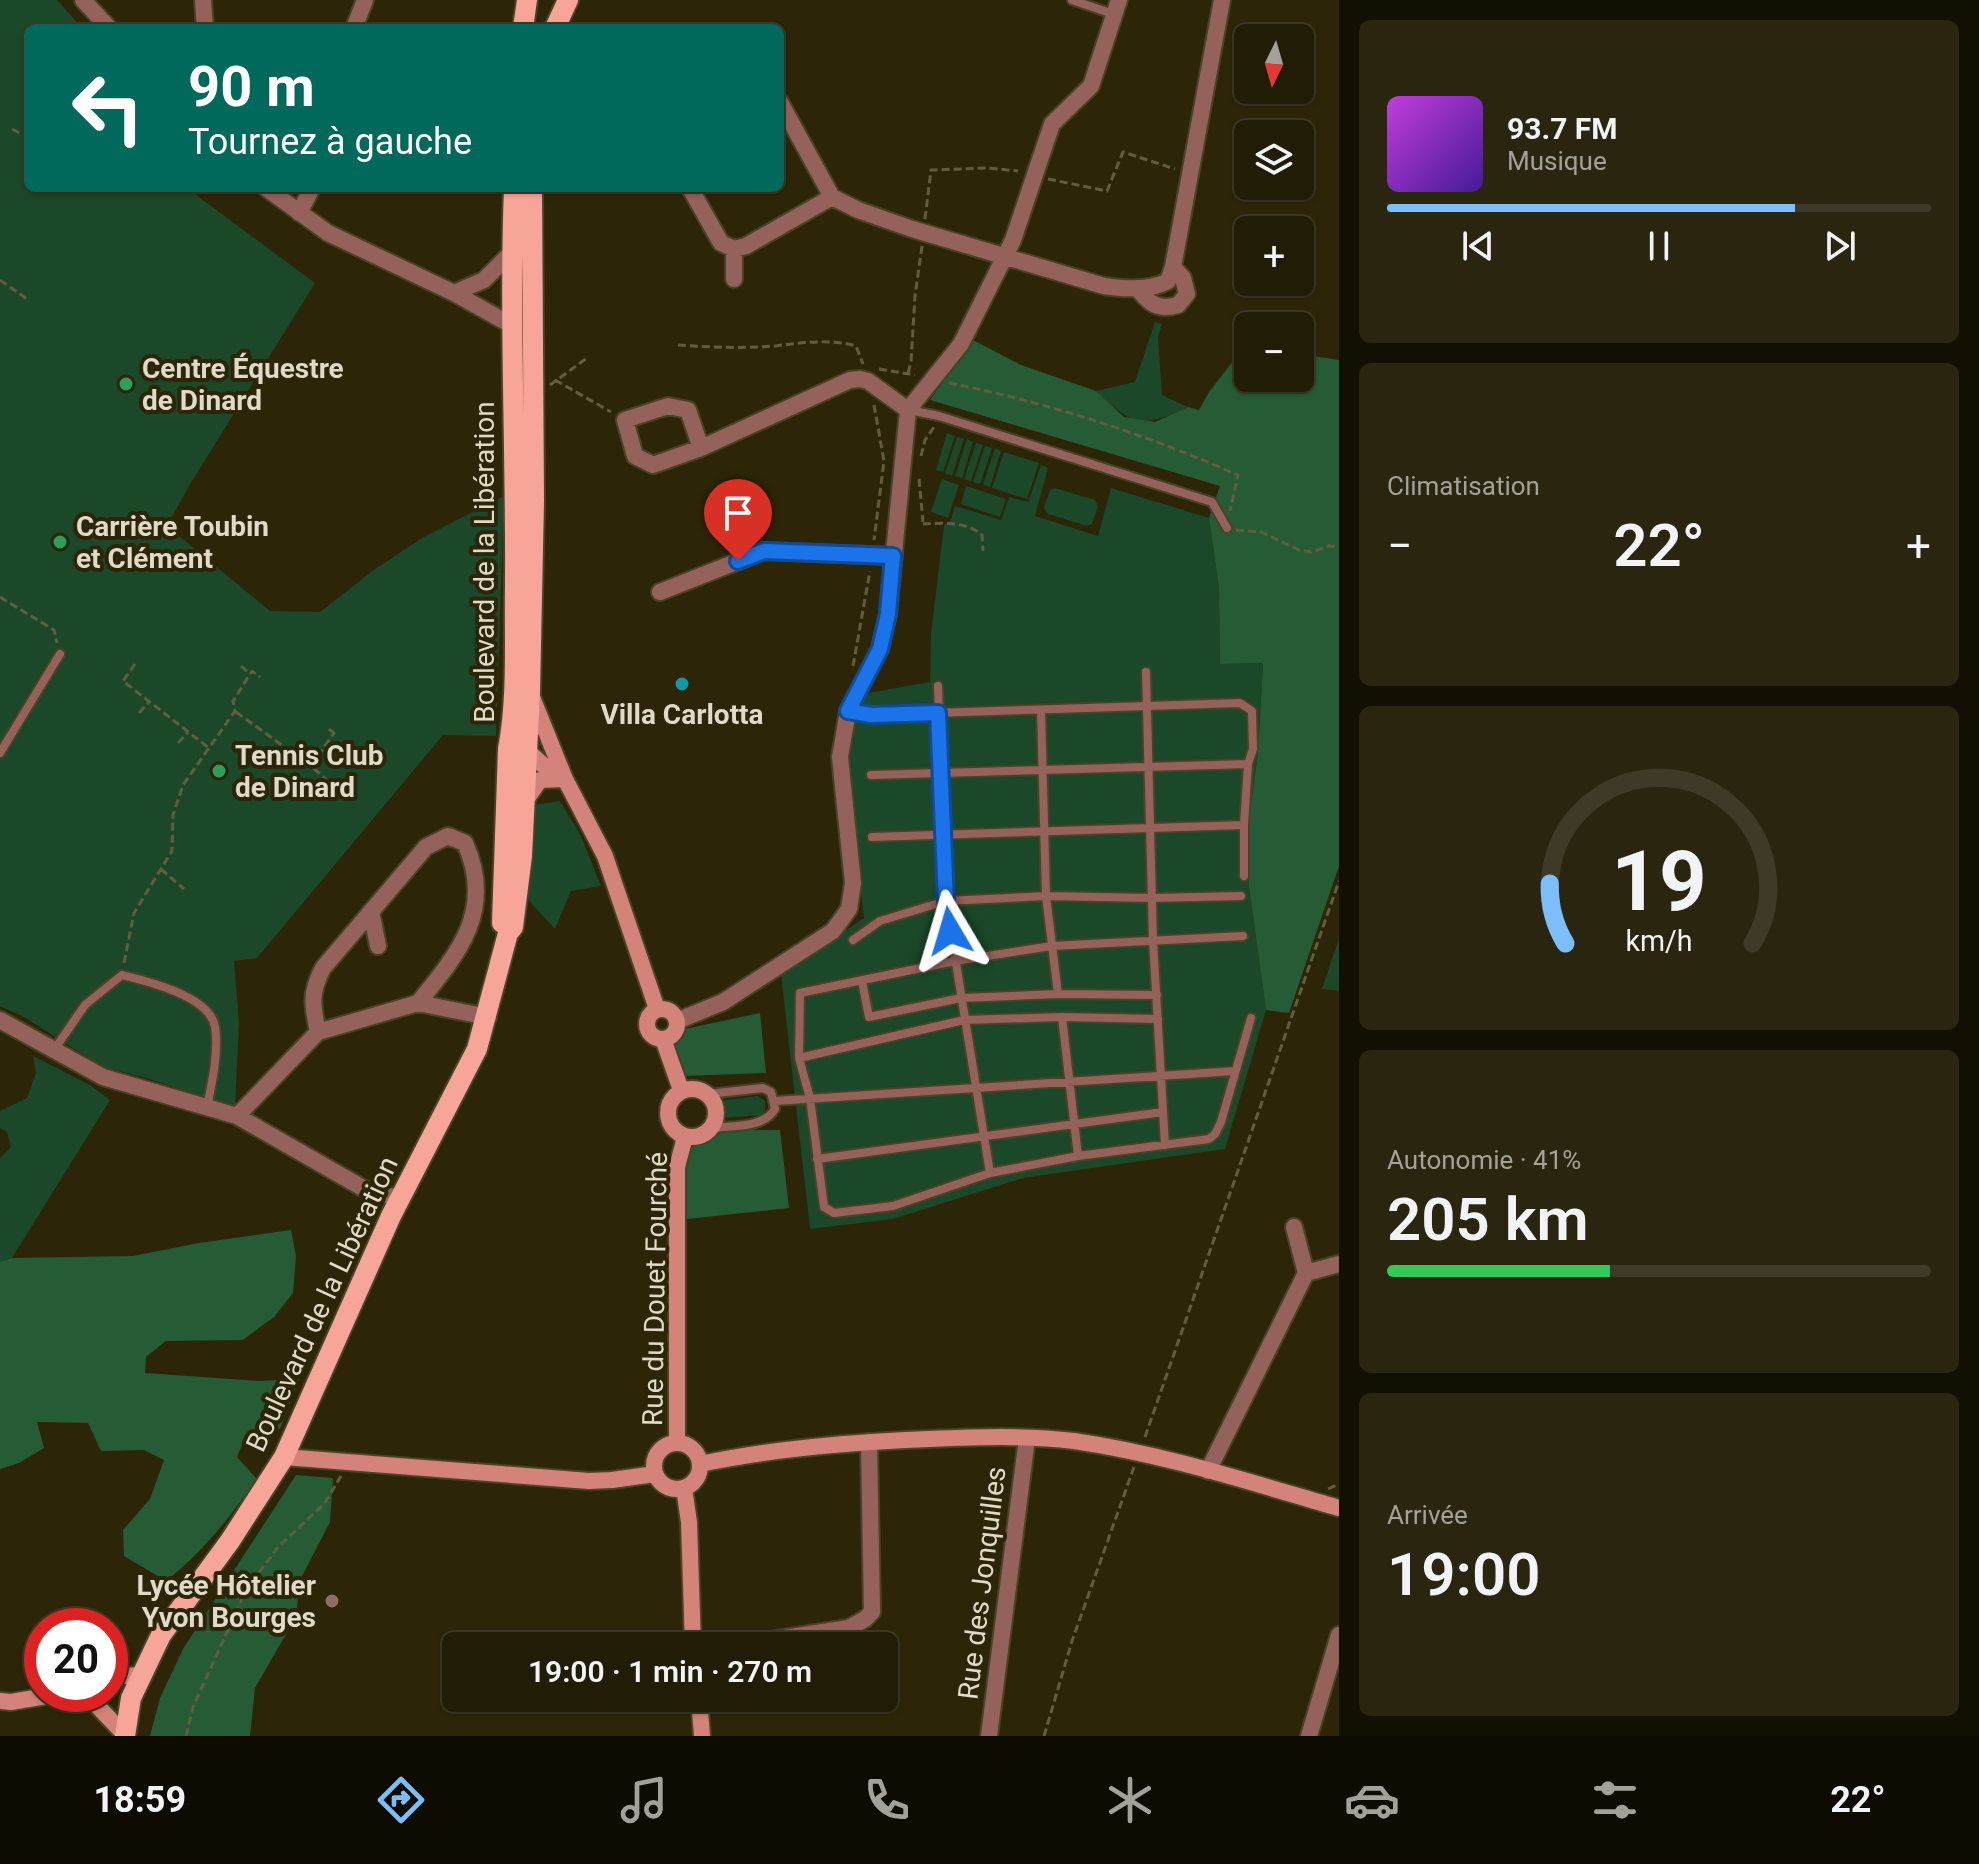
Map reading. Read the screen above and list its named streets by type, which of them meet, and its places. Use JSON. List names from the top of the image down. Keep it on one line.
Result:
{"streets":{"main road":["Boulevard de la Libération","Rue du Douet Fourché"],"street":["Rue des Jonquilles"]},"places":["Centre Équestre de Dinard","Carrière Toubin et Clément","Villa Carlotta","Tennis Club de Dinard","Lycée Hôtelier Yvon Bourges"],"north":"bottom","page":{"map_buttons":["+","−"],"turn":["90 m","Tournez à gauche"],"song":["93.7 FM","Musique"],"tile":["Climatisation",["Autonomie · 41%","205 km"],["Arrivée","19:00"]],"heat":["−","22°","+"],"limit":"20","trip":"19:00 · 1 min · 270 m","tabs":["18:59","22°"],"gauge":["19","km/h"]}}
